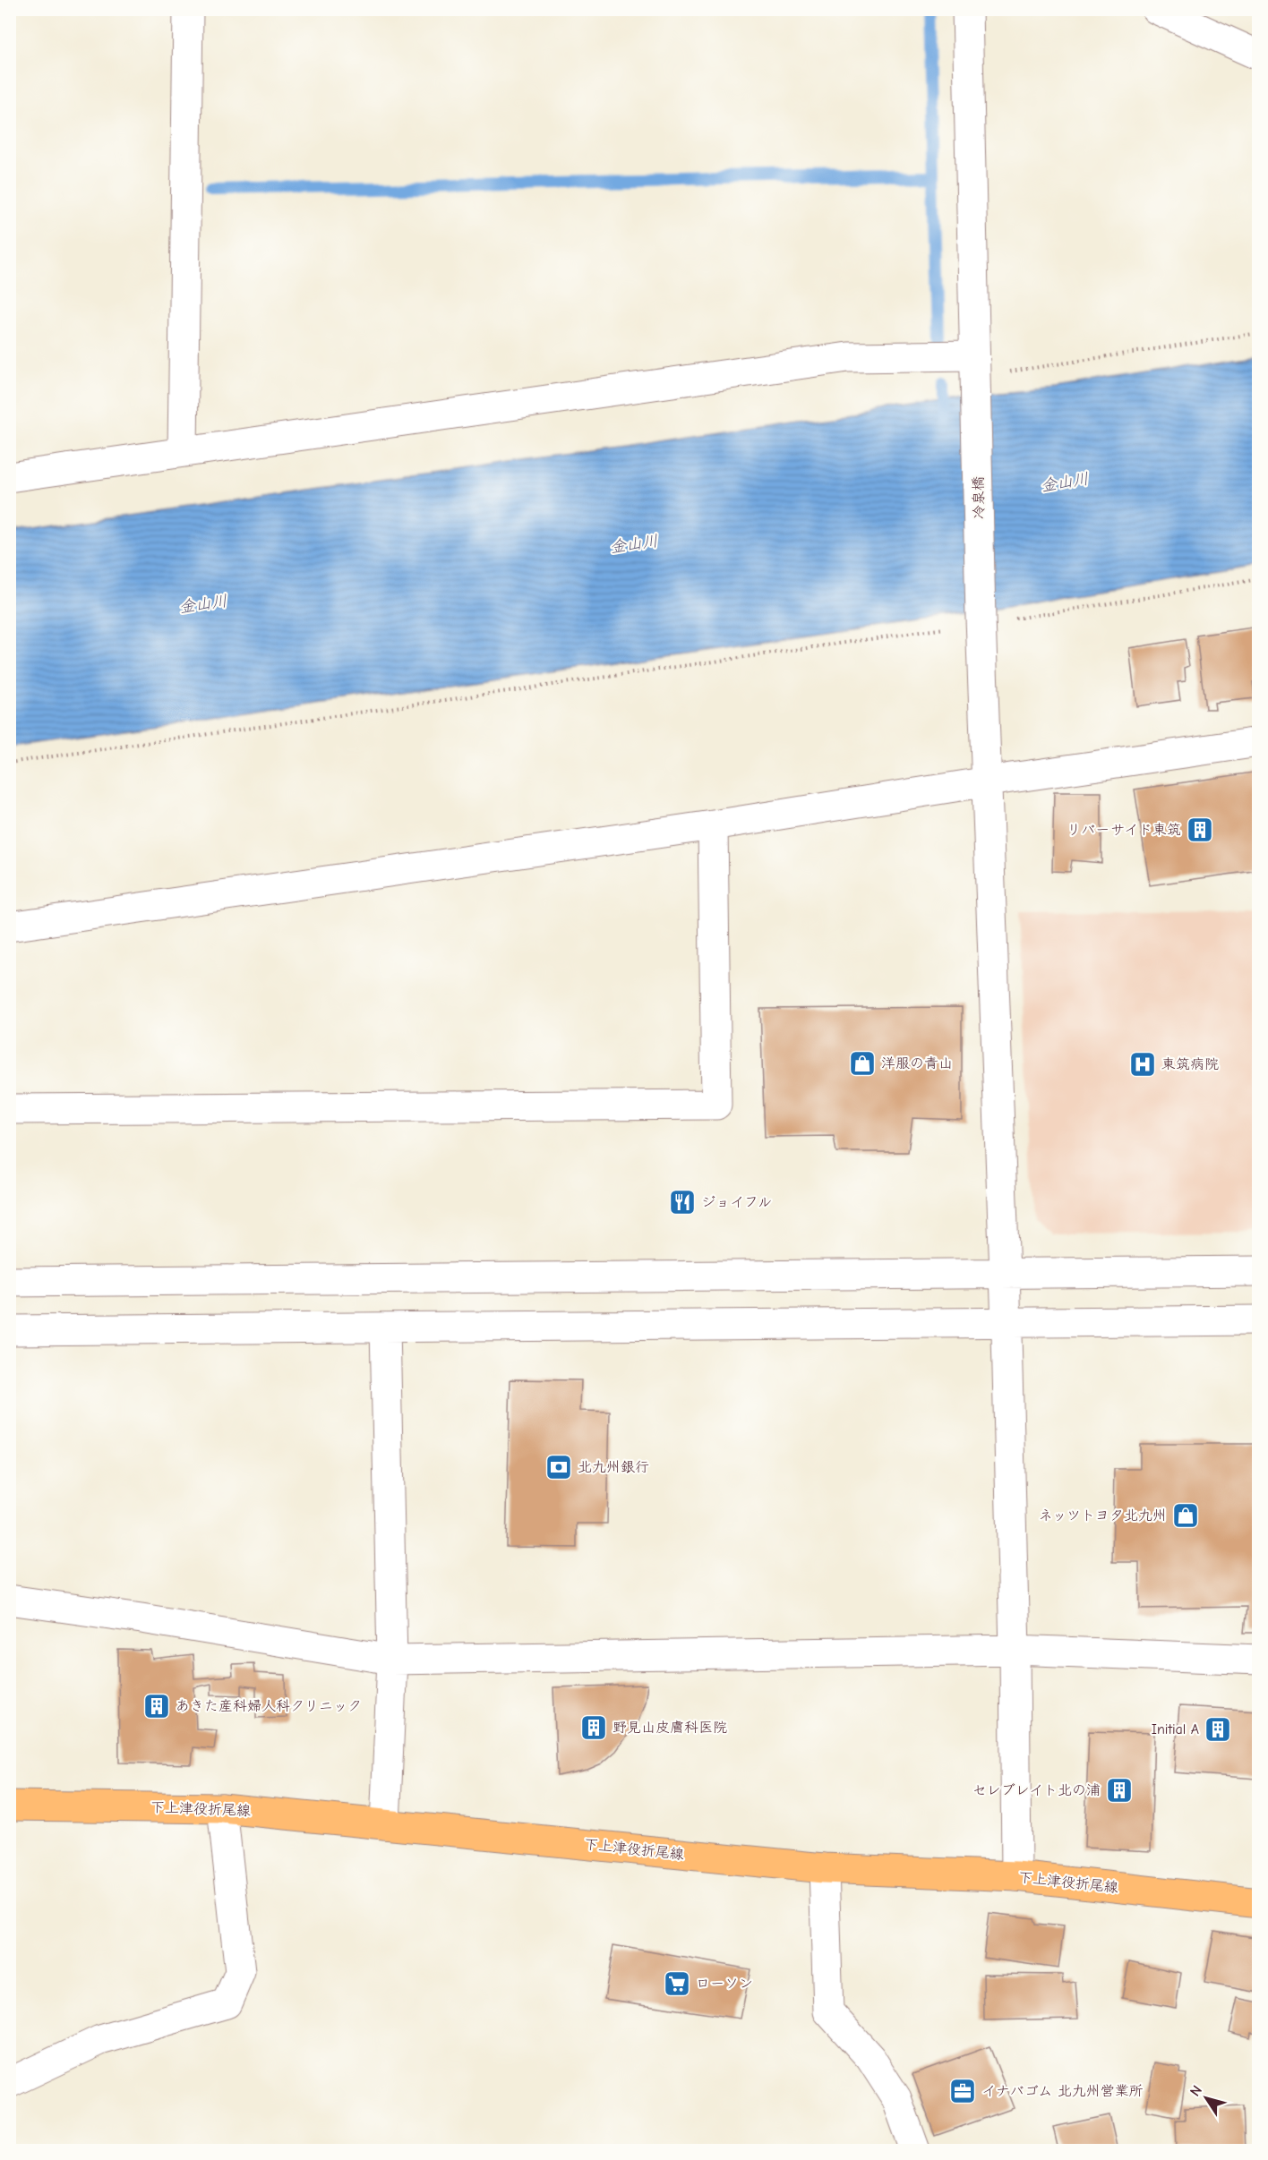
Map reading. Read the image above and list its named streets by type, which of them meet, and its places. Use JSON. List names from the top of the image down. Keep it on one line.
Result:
{"streets":{"main road":["下上津役折尾線"],"street":["冷泉橋"]},"crossings":[["冷泉橋","下上津役折尾線"]],"water":["金山川"],"places":{"building":["リバーサイド東筑","あきた産科婦人科クリニック","野見山皮膚科医院","Initial A","セレブレイト北の浦"],"shop":["洋服の青山","ネッツトヨタ北九州"],"hospital":["東筑病院"],"restaurant":["ジョイフル"],"bank":["北九州銀行"],"supermarket":["ローソン"],"office":["イナバゴム 北九州営業所"]},"north":"top left"}
